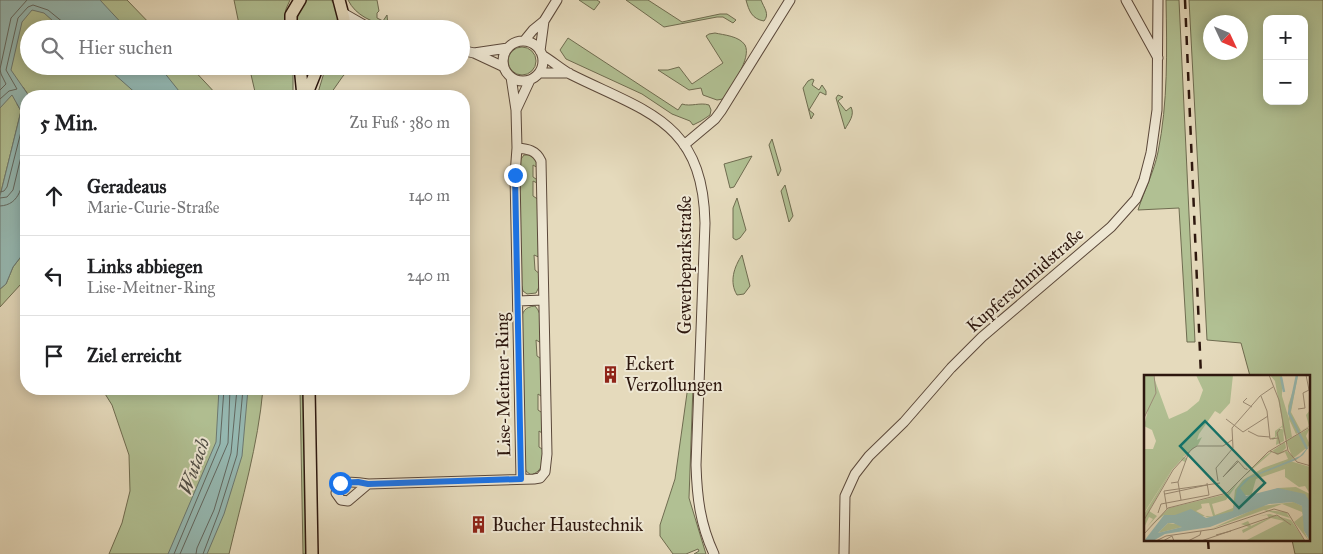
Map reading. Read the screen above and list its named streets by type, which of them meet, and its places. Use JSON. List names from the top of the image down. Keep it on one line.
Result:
{"streets":{"street":["Gewerbeparkstraße","Kupferschmidstraße","Lise-Meitner-Ring"]},"crossings":[["Gewerbeparkstraße","Lise-Meitner-Ring"]],"water":["Wutach"],"places":{"building":["Eckert Verzollungen","Bucher Haustechnik"]},"north":"bottom right","page":{"map_buttons":["+","−"],"search":"Hier suchen","heading":["5 Min.","Zu Fuß · 380 m"],"list":[["Geradeaus","Marie-Curie-Straße","140 m"],["Links abbiegen","Lise-Meitner-Ring","240 m"],"Ziel erreicht"]}}
